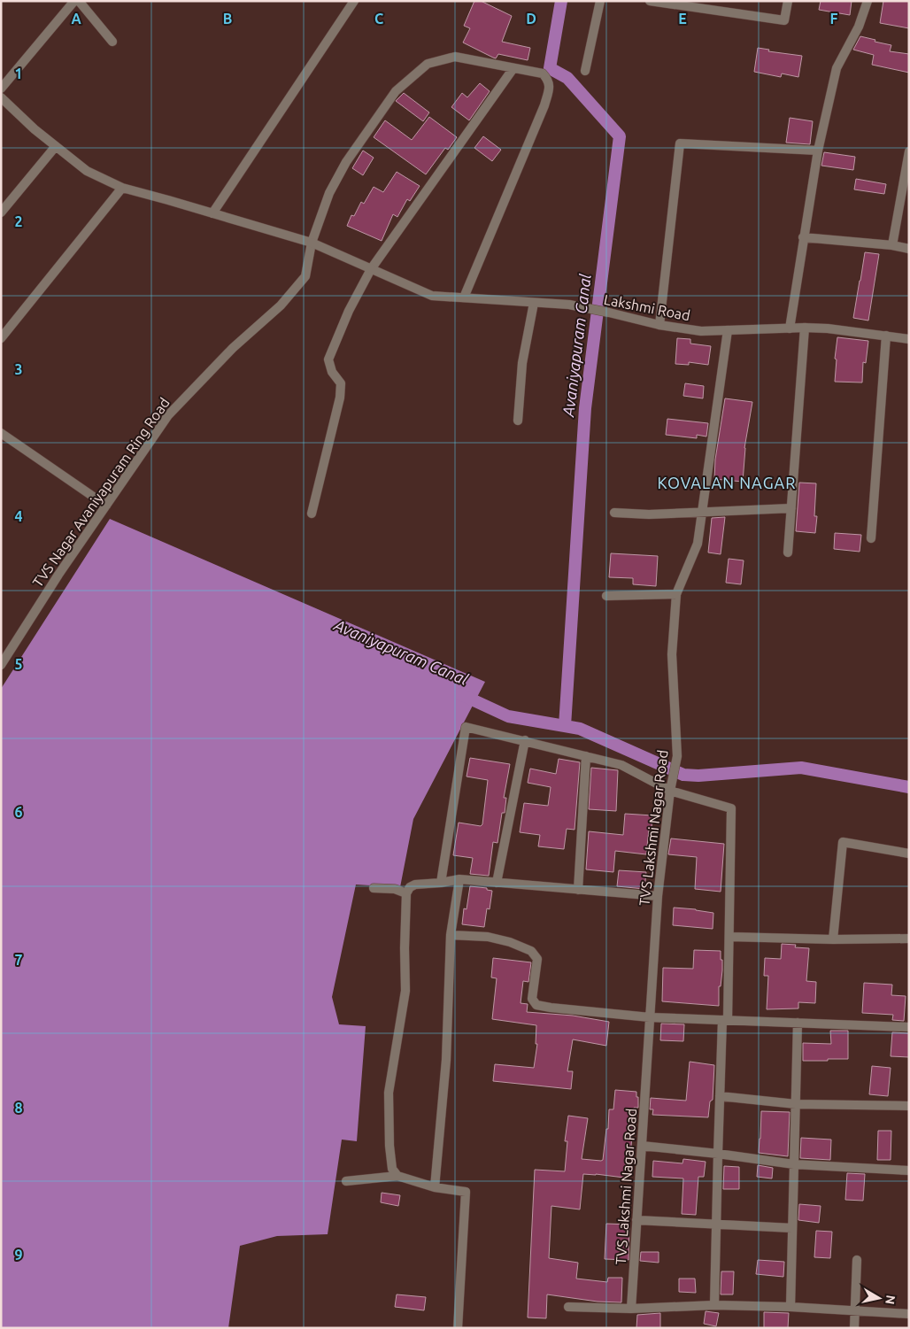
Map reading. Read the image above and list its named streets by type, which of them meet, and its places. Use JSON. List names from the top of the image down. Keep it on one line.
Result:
{"streets":{"street":["Lakshmi Road","TVS Nagar Avaniyapuram Ring Road","TVS Lakshmi Nagar Road"]},"crossings":[["Lakshmi Road","TVS Nagar Avaniyapuram Ring Road"],["Lakshmi Road","TVS Lakshmi Nagar Road"]],"districts":["KOVALAN NAGAR"],"water":["Avaniyapuram Canal"],"north":"right","grid":{"columns":["A","B","C","D","E","F"],"rows":["1","2","3","4","5","6","7","8","9"]}}
